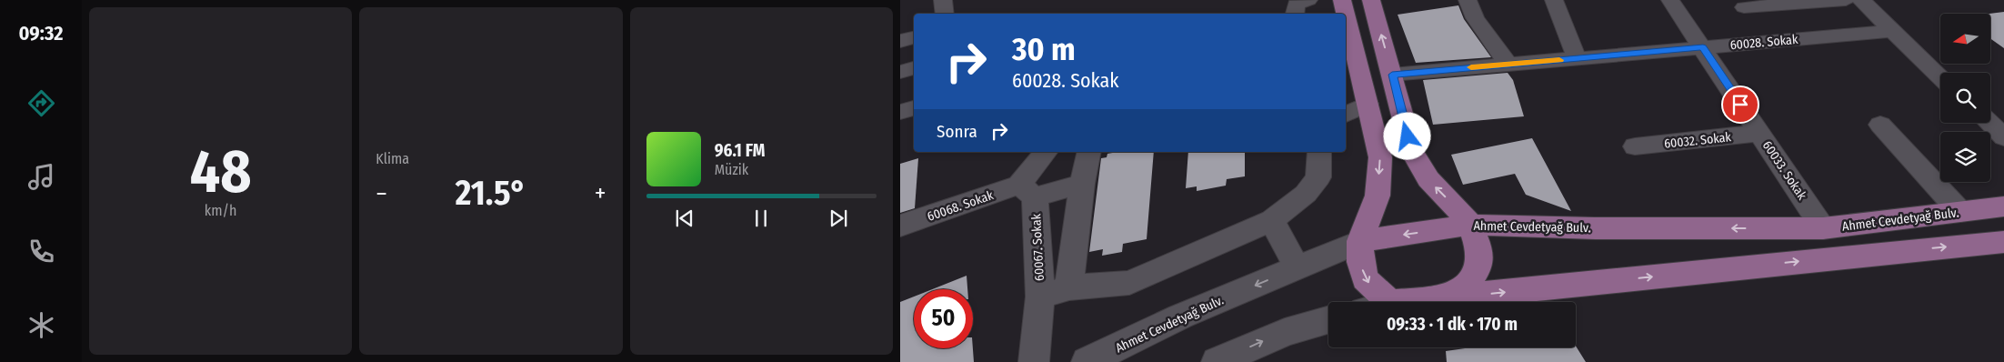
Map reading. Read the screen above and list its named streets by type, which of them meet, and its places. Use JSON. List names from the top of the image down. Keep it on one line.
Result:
{"streets":{"main road":["Ahmet Cevdetyağ Bulv."],"street":["60028. Sokak","60032. Sokak","60033. Sokak","60068. Sokak","60067. Sokak"]},"crossings":[["60028. Sokak","60033. Sokak"],["60032. Sokak","60033. Sokak"],["60033. Sokak","Ahmet Cevdetyağ Bulv."],["60068. Sokak","60067. Sokak"]],"north":"left","page":{"tabs":"09:32","tile":[["48","km/h"],"Klima"],"turn":["30 m","60028. Sokak"],"then":"Sonra","song":["96.1 FM","Müzik"],"heat":["−","21.5°","+"],"limit":"50","trip":"09:33 · 1 dk · 170 m"}}
